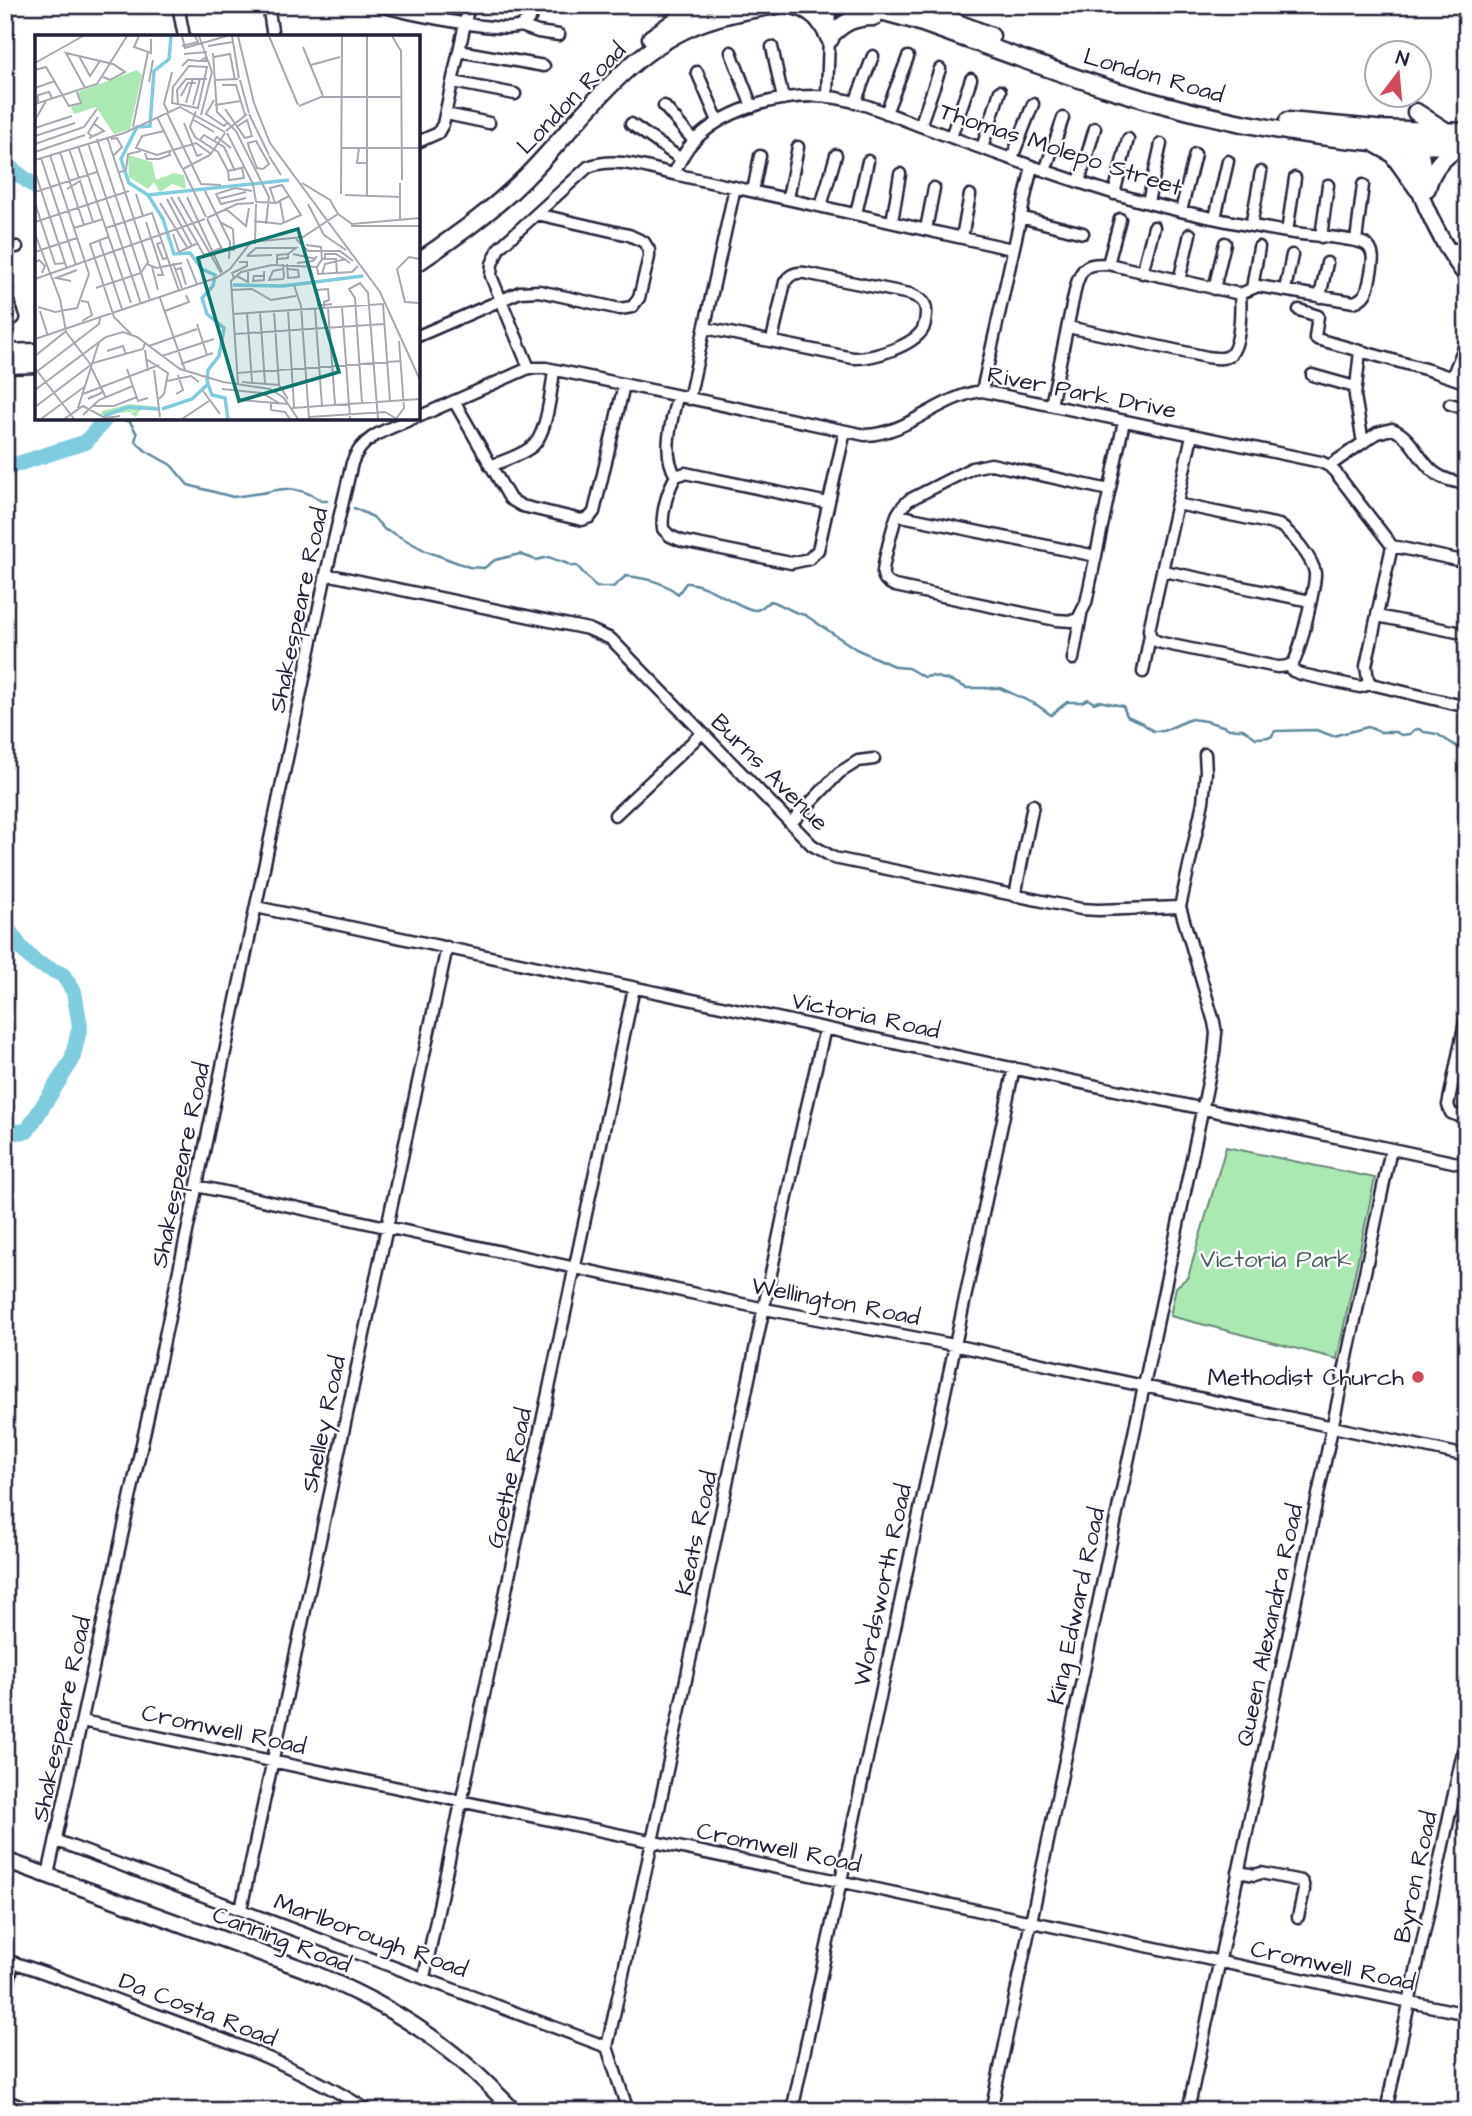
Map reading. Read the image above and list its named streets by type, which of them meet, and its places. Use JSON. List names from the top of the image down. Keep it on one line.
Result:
{"streets":{"main road":["London Road","Canning Road"],"street":["Thomas Molepo Street","River Park Drive","Shakespeare Road","Burns Avenue","Victoria Road","Wellington Road","Shelley Road","Goethe Road","Keats Road","Wordsworth Road","King Edward Road","Queen Alexandra Road","Cromwell Road","Byron Road","Marlborough Road","Da Costa Road"]},"crossings":[["River Park Drive","Shakespeare Road"],["Shakespeare Road","Burns Avenue"],["Shakespeare Road","Victoria Road"],["Shakespeare Road","Wellington Road"],["Shakespeare Road","Cromwell Road"],["Shakespeare Road","Marlborough Road"],["Shakespeare Road","Canning Road"],["Victoria Road","Shelley Road"],["Victoria Road","Goethe Road"],["Victoria Road","Keats Road"],["Victoria Road","Wordsworth Road"],["Victoria Road","King Edward Road"],["Victoria Road","Queen Alexandra Road"],["Wellington Road","Shelley Road"],["Wellington Road","Goethe Road"],["Wellington Road","Keats Road"],["Wellington Road","Wordsworth Road"],["Wellington Road","King Edward Road"],["Wellington Road","Queen Alexandra Road"],["Shelley Road","Cromwell Road"],["Shelley Road","Marlborough Road"],["Goethe Road","Cromwell Road"],["Goethe Road","Marlborough Road"],["Keats Road","Cromwell Road"],["Keats Road","Marlborough Road"],["Wordsworth Road","Cromwell Road"],["King Edward Road","Cromwell Road"],["Queen Alexandra Road","Cromwell Road"],["Cromwell Road","Byron Road"]],"parks":["Victoria Park"],"places":["Methodist Church"],"north":"top"}
